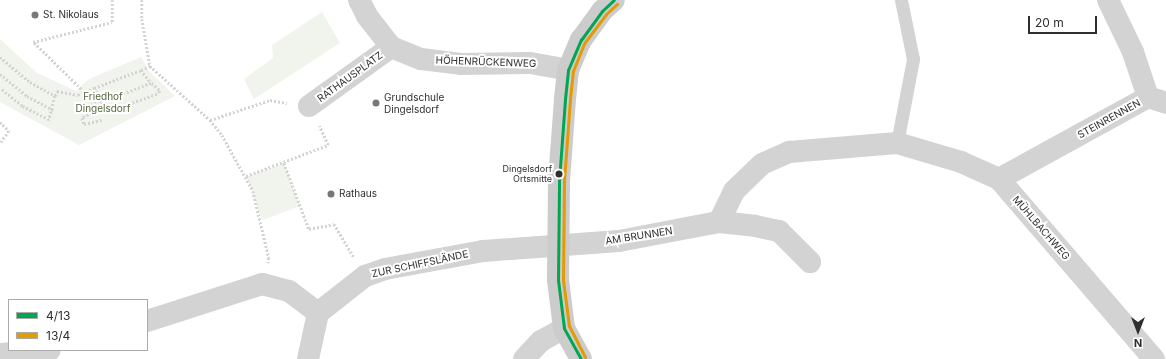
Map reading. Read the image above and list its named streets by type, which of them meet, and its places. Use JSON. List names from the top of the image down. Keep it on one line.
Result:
{"streets":{"street":["HÖHENRÜCKENWEG","RATHAUSPLATZ","STEINRENNEN","MÜHLBACHWEG","AM BRUNNEN","ZUR SCHIFFSLÄNDE"]},"crossings":[["HÖHENRÜCKENWEG","RATHAUSPLATZ"],["STEINRENNEN","MÜHLBACHWEG"],["MÜHLBACHWEG","AM BRUNNEN"],["AM BRUNNEN","ZUR SCHIFFSLÄNDE"]],"parks":["Friedhof Dingelsdorf"],"places":["St. Nikolaus","Grundschule Dingelsdorf","Dingelsdorf Ortsmitte","Rathaus"],"lines":["transit line 4/13","transit line 13/4"],"legend":["4/13","13/4"],"scale_bar":"20 m","north":"bottom"}
